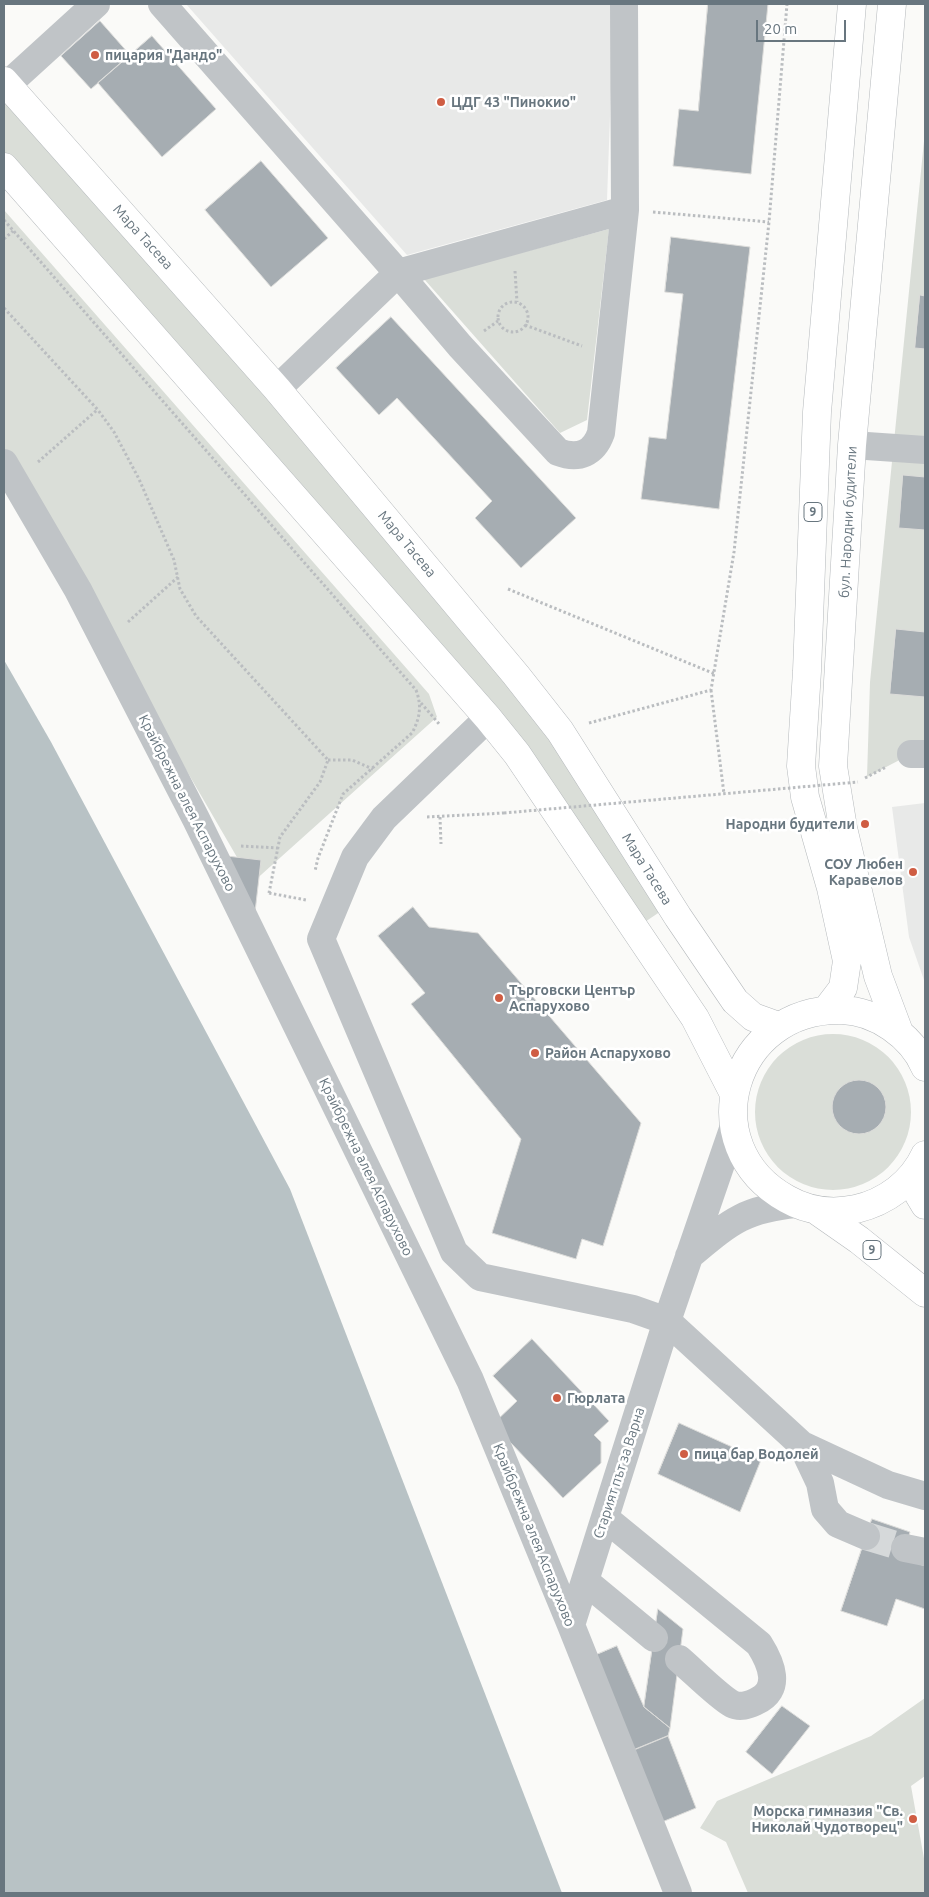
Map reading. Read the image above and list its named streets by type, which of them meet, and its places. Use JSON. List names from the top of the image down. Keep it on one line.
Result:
{"streets":{"main road":["Мара Тасева","9","бул. Народни будители"],"street":["Крайбрежна алея Аспарухово","Старият път за Варна"]},"crossings":[["Мара Тасева","9"],["9","бул. Народни будители"],["9","Старият път за Варна"],["Крайбрежна алея Аспарухово","Старият път за Варна"]],"places":["пицария \"Дандо\"","ЦДГ 43 \"Пинокио\"","Народни будители","СОУ Любен Каравелов","Търговски Център Аспарухово","Район Аспарухово","Гюрлата","пица бар Водолей","Морска гимназия \"Св. Николай Чудотворец\""],"scale_bar":"20 m"}
